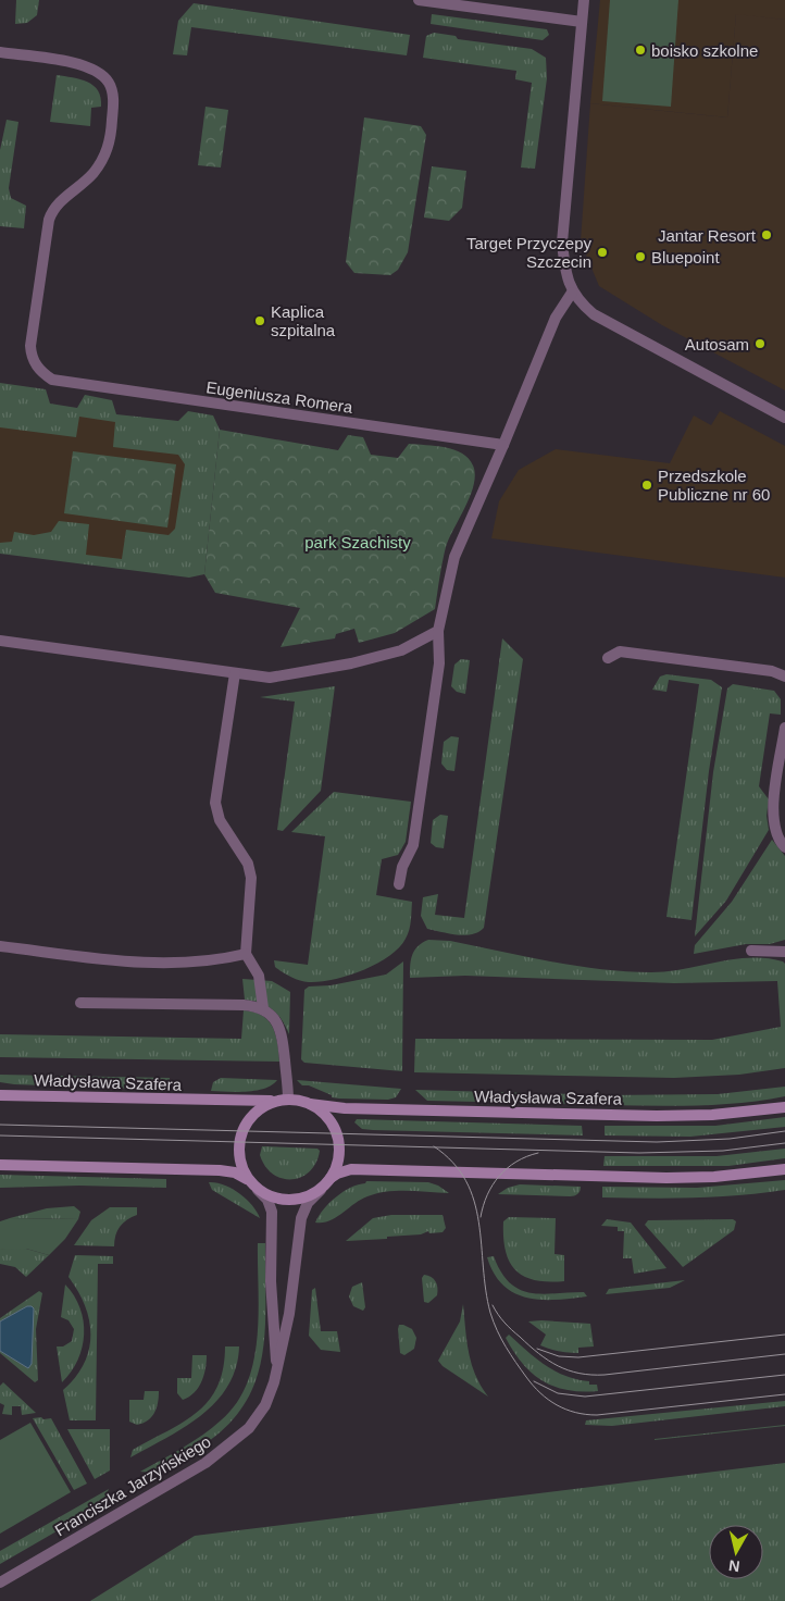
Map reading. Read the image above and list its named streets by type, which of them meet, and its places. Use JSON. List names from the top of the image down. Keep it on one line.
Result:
{"streets":{"main road":["Władysława Szafera"],"street":["Eugeniusza Romera","Franciszka Jarzyńskiego"]},"crossings":[["Władysława Szafera","Franciszka Jarzyńskiego"]],"parks":["park Szachisty"],"places":["boisko szkolne","Jantar Resort","Target Przyczepy Szczecin","Bluepoint","Kaplica szpitalna","Autosam","Przedszkole Publiczne nr 60"],"north":"bottom"}
